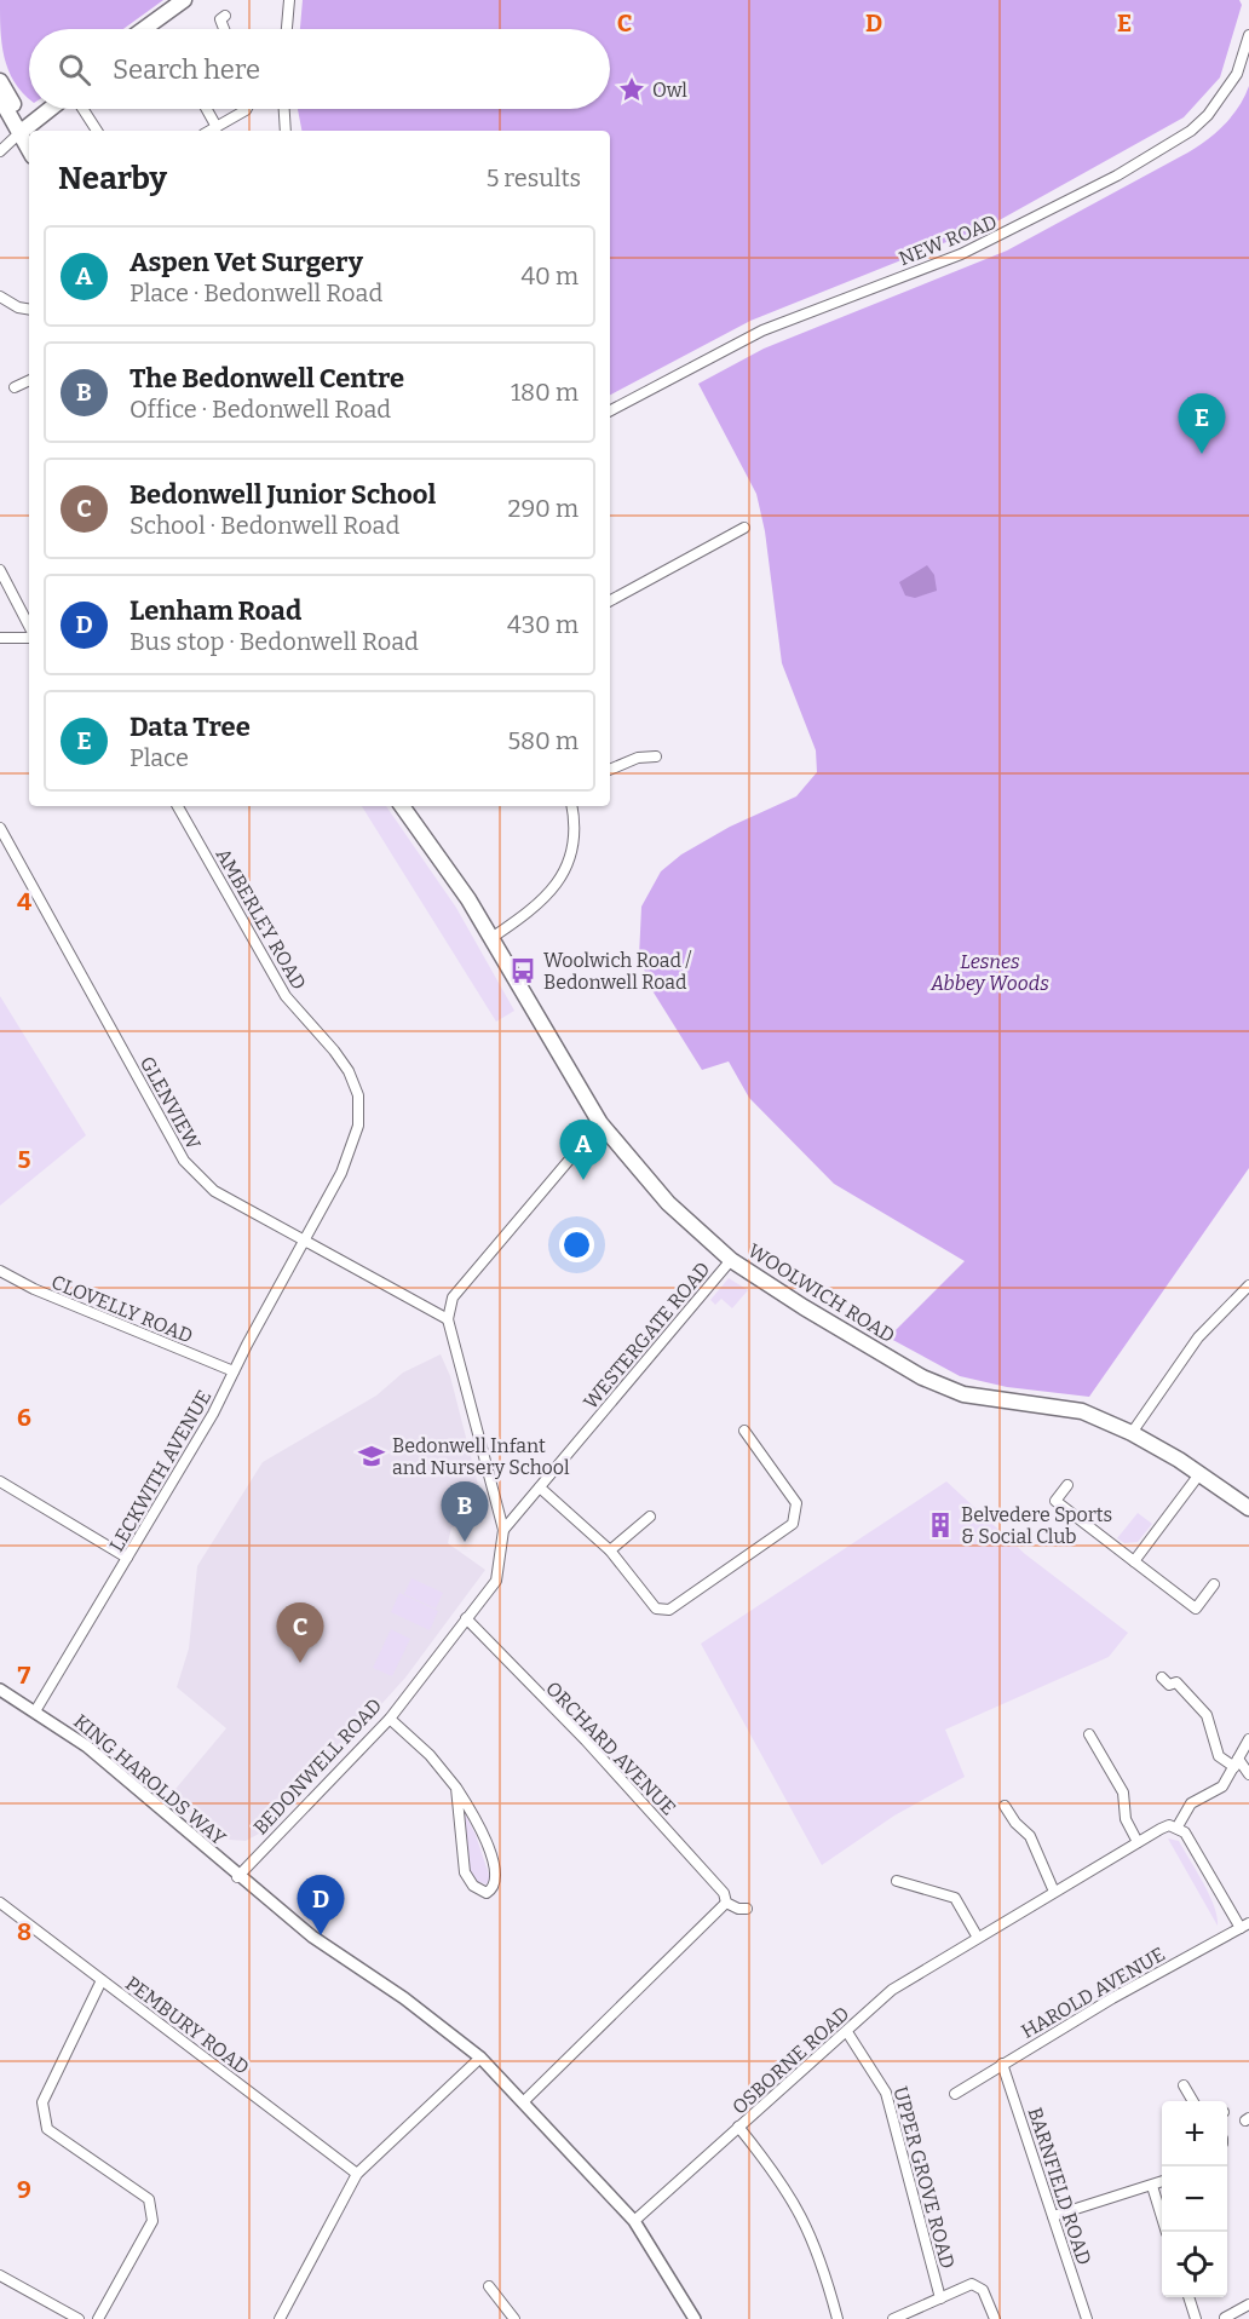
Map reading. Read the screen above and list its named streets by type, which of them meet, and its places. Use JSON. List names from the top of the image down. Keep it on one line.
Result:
{"streets":{"main road":["WOOLWICH ROAD"],"street":["NEW ROAD","AMBERLEY ROAD","GLENVIEW","CLOVELLY ROAD","WESTERGATE ROAD","LECKWITH AVENUE","ORCHARD AVENUE","BEDONWELL ROAD","KING HAROLDS WAY","HAROLD AVENUE","PEMBURY ROAD","OSBORNE ROAD","UPPER GROVE ROAD","BARNFIELD ROAD"]},"crossings":[["AMBERLEY ROAD","GLENVIEW"],["AMBERLEY ROAD","LECKWITH AVENUE"],["GLENVIEW","LECKWITH AVENUE"],["GLENVIEW","BEDONWELL ROAD"],["WOOLWICH ROAD","WESTERGATE ROAD"],["CLOVELLY ROAD","LECKWITH AVENUE"],["WESTERGATE ROAD","BEDONWELL ROAD"],["LECKWITH AVENUE","KING HAROLDS WAY"],["ORCHARD AVENUE","BEDONWELL ROAD"],["BEDONWELL ROAD","KING HAROLDS WAY"],["HAROLD AVENUE","BARNFIELD ROAD"],["OSBORNE ROAD","UPPER GROVE ROAD"]],"parks":["Lesnes Abbey Woods"],"places":{"place":["Owl"],"bus stop":["Woolwich Road / Bedonwell Road"],"school or university":["Bedonwell Infant and Nursery School"],"building":["Belvedere Sports & Social Club"]},"page":{"search":"Search here","heading":["Nearby","5 results"],"list":[{"mark":"A","name":"Aspen Vet Surgery","note":"Place · Bedonwell Road","value":"40 m"},{"mark":"B","name":"The Bedonwell Centre","note":"Office · Bedonwell Road","value":"180 m"},{"mark":"C","name":"Bedonwell Junior School","note":"School · Bedonwell Road","value":"290 m"},{"mark":"D","name":"Lenham Road","note":"Bus stop · Bedonwell Road","value":"430 m"},{"mark":"E","name":"Data Tree","note":"Place","value":"580 m"}],"pins":["E","A","B","C","D"],"map_buttons":["+","−"]},"grid":{"columns":["C","D","E"],"rows":["4","5","6","7","8","9"]}}
